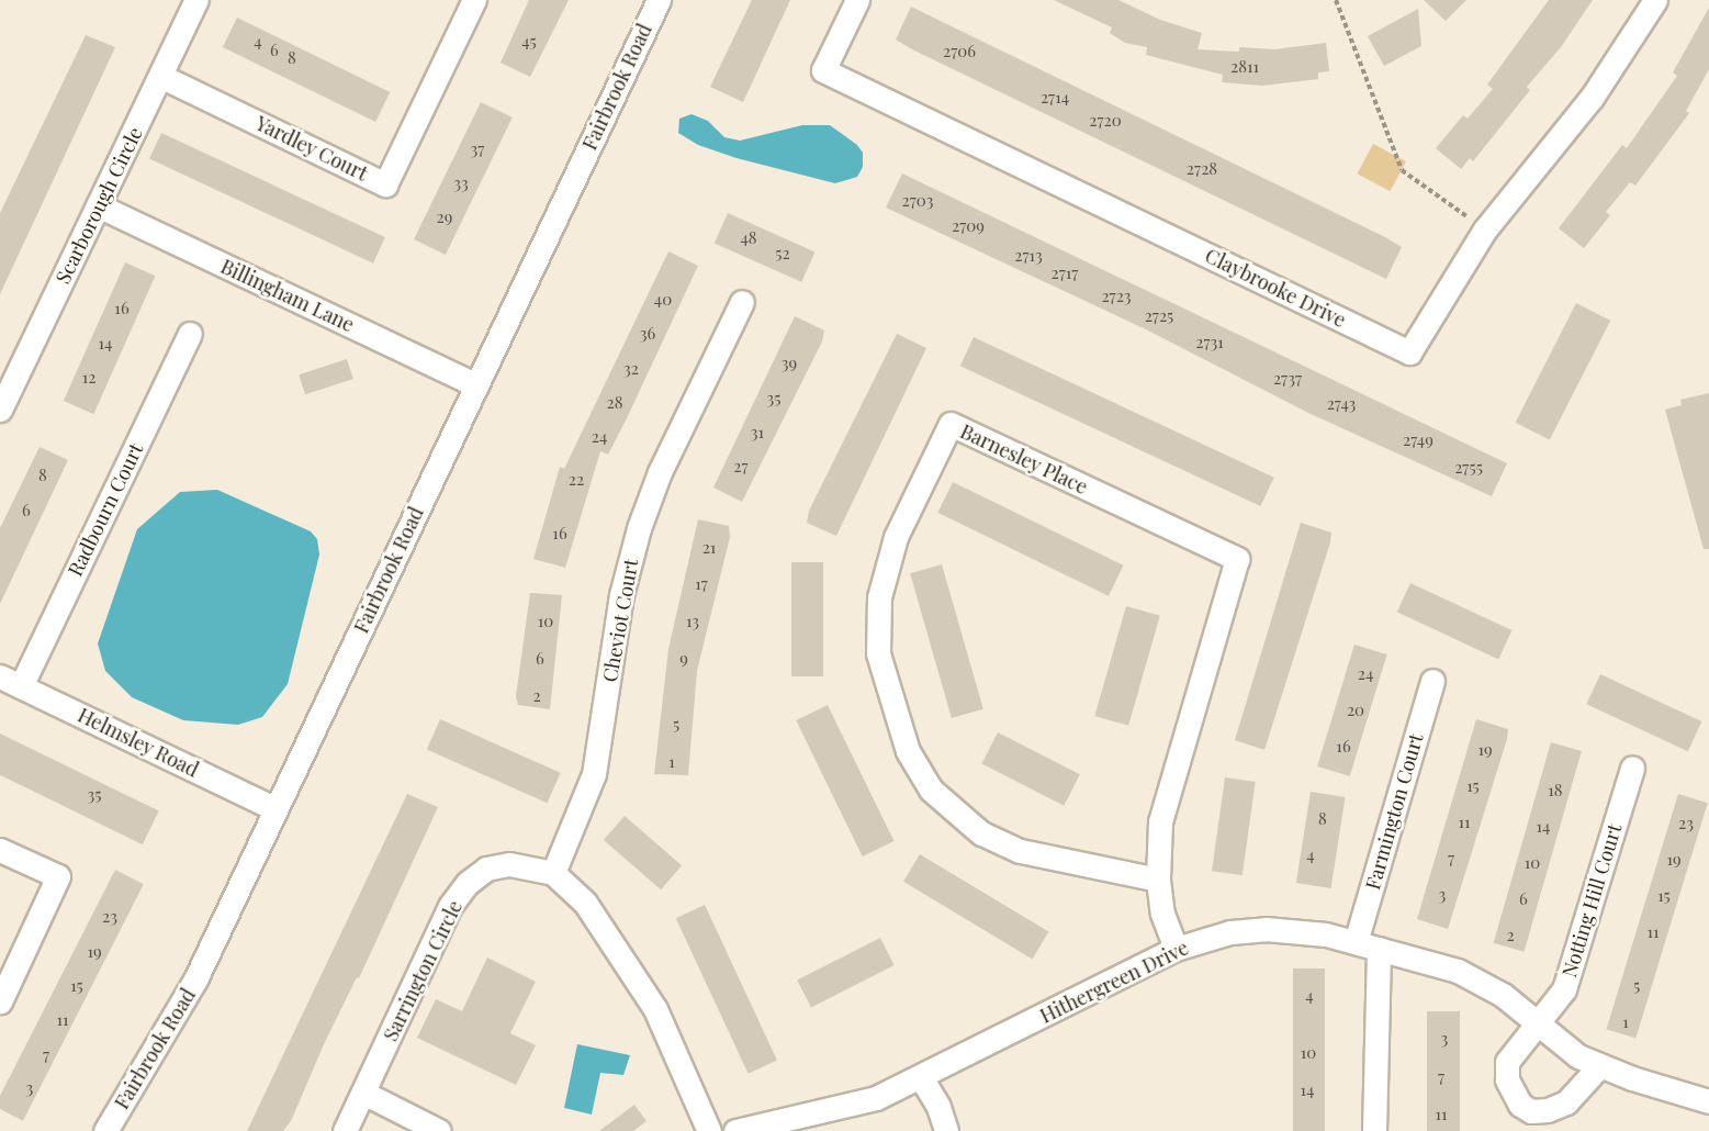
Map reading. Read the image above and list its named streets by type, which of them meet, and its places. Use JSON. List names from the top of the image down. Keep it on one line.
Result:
{"streets":{"street":["Fairbrook Road","Yardley Court","Scarborough Circle","Claybrooke Drive","Billingham Lane","Barnesley Place","Radbourn Court","Cheviot Court","Helmsley Road","Farmington Court","Notting Hill Court","Sarrington Circle","Hithergreen Drive"]},"crossings":[["Fairbrook Road","Billingham Lane"],["Fairbrook Road","Helmsley Road"],["Yardley Court","Scarborough Circle"],["Scarborough Circle","Billingham Lane"],["Barnesley Place","Hithergreen Drive"],["Radbourn Court","Helmsley Road"],["Cheviot Court","Sarrington Circle"],["Farmington Court","Hithergreen Drive"],["Notting Hill Court","Hithergreen Drive"]],"house_numbers":["4","45","6","2706","8","2811","2714","2720","37","2728","33","2703","29","2709","48","52","2713","2717","2723","40","16","2725","36","2731","14","39","32","12","2737","35","28","2743","31","24","2749","27","2755","8","22","6","16","21","17","10","13","6","9","24","2","20","5","16","19","1","15","18","35","8","11","23","14","4","7","19","10","3","15","6","23","11","2","19","15","5","4","11","1","3","10","7","7","3","14","11"]}
